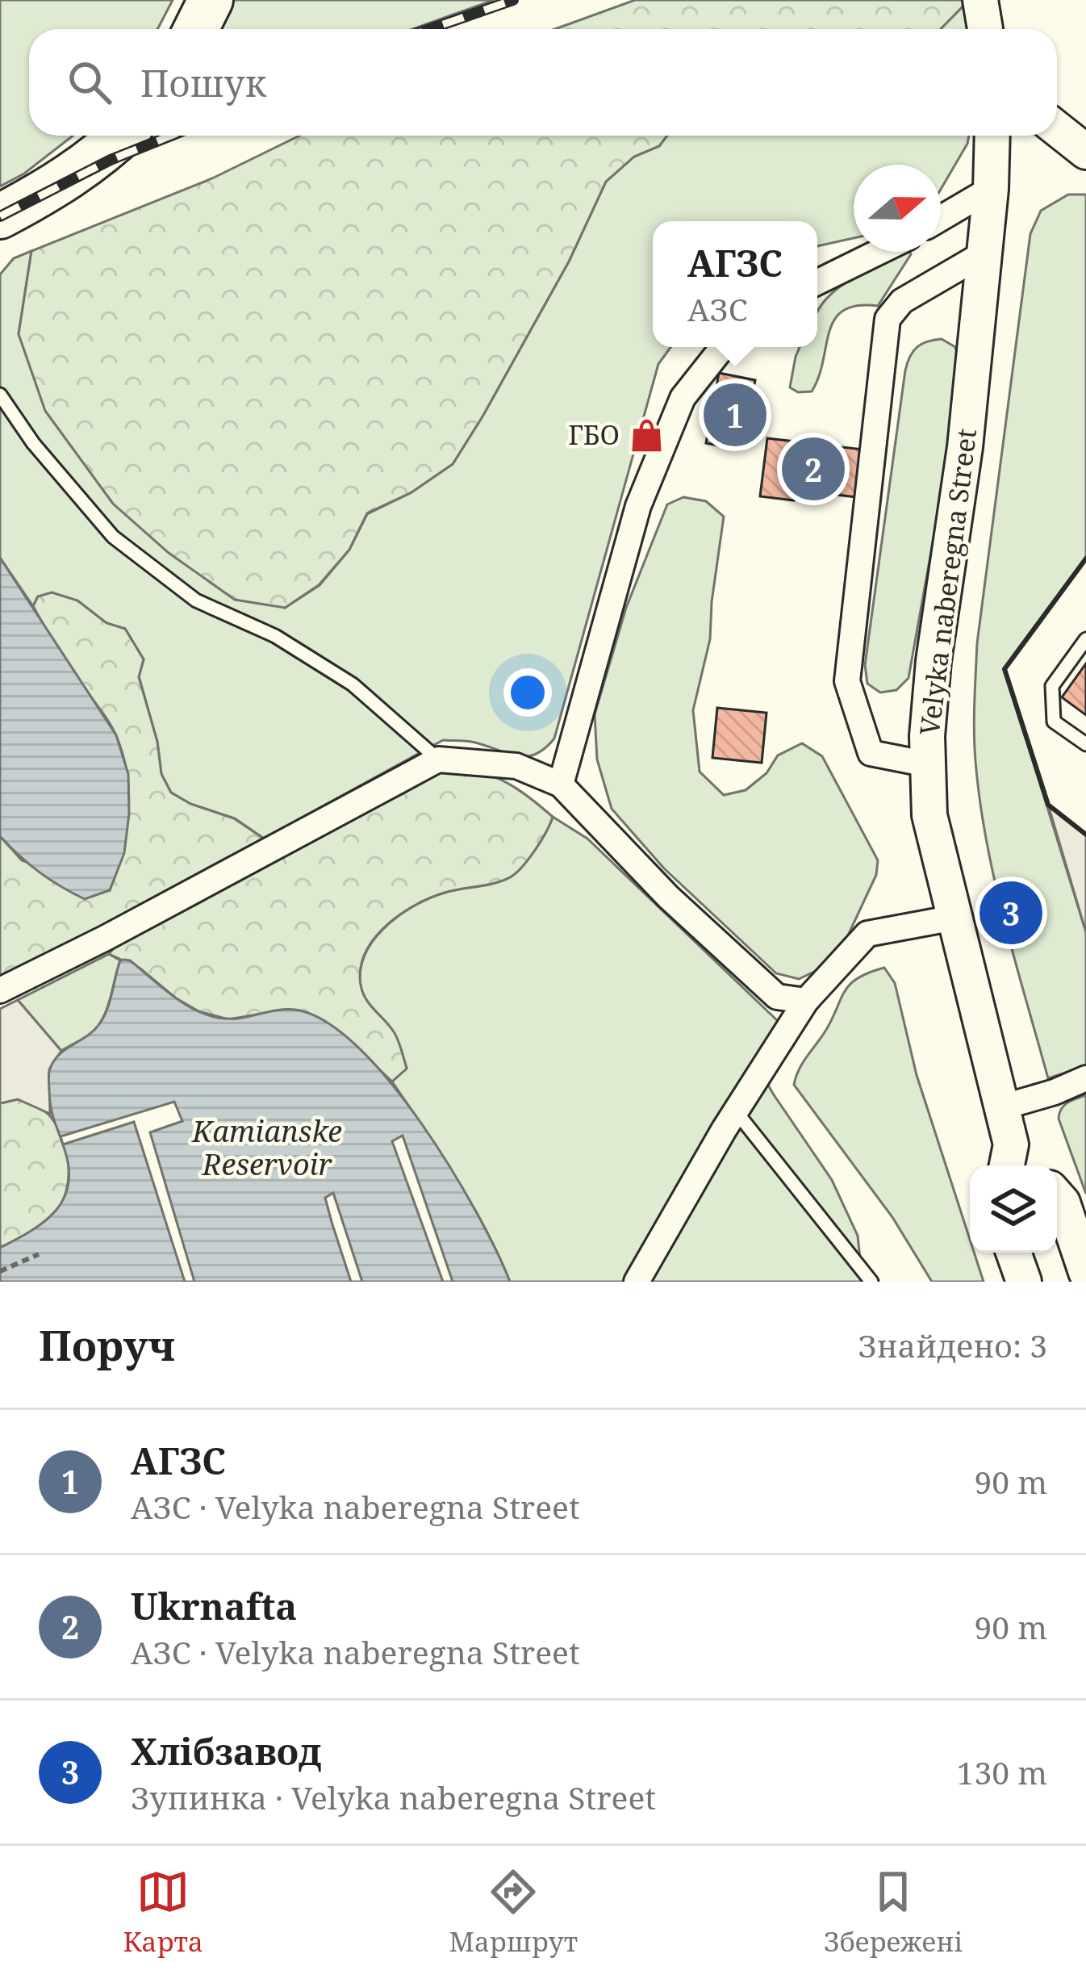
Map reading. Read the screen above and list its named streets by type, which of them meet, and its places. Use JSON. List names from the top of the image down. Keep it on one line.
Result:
{"streets":{"street":["Velyka naberegna Street"]},"water":["Kamianske Reservoir"],"places":{"shop":["ГБО"]},"north":"right","page":{"search":"Пошук","popup":["АГЗС","АЗС"],"pins":["1","2","3"],"heading":["Поруч","Знайдено: 3"],"list":[{"mark":"1","name":"АГЗС","note":"АЗС · Velyka naberegna Street","value":"90 m"},{"mark":"2","name":"Ukrnafta","note":"АЗС · Velyka naberegna Street","value":"90 m"},{"mark":"3","name":"Хлібзавод","note":"Зупинка · Velyka naberegna Street","value":"130 m"}],"nav":["Карта","Маршрут","Збережені"]}}
